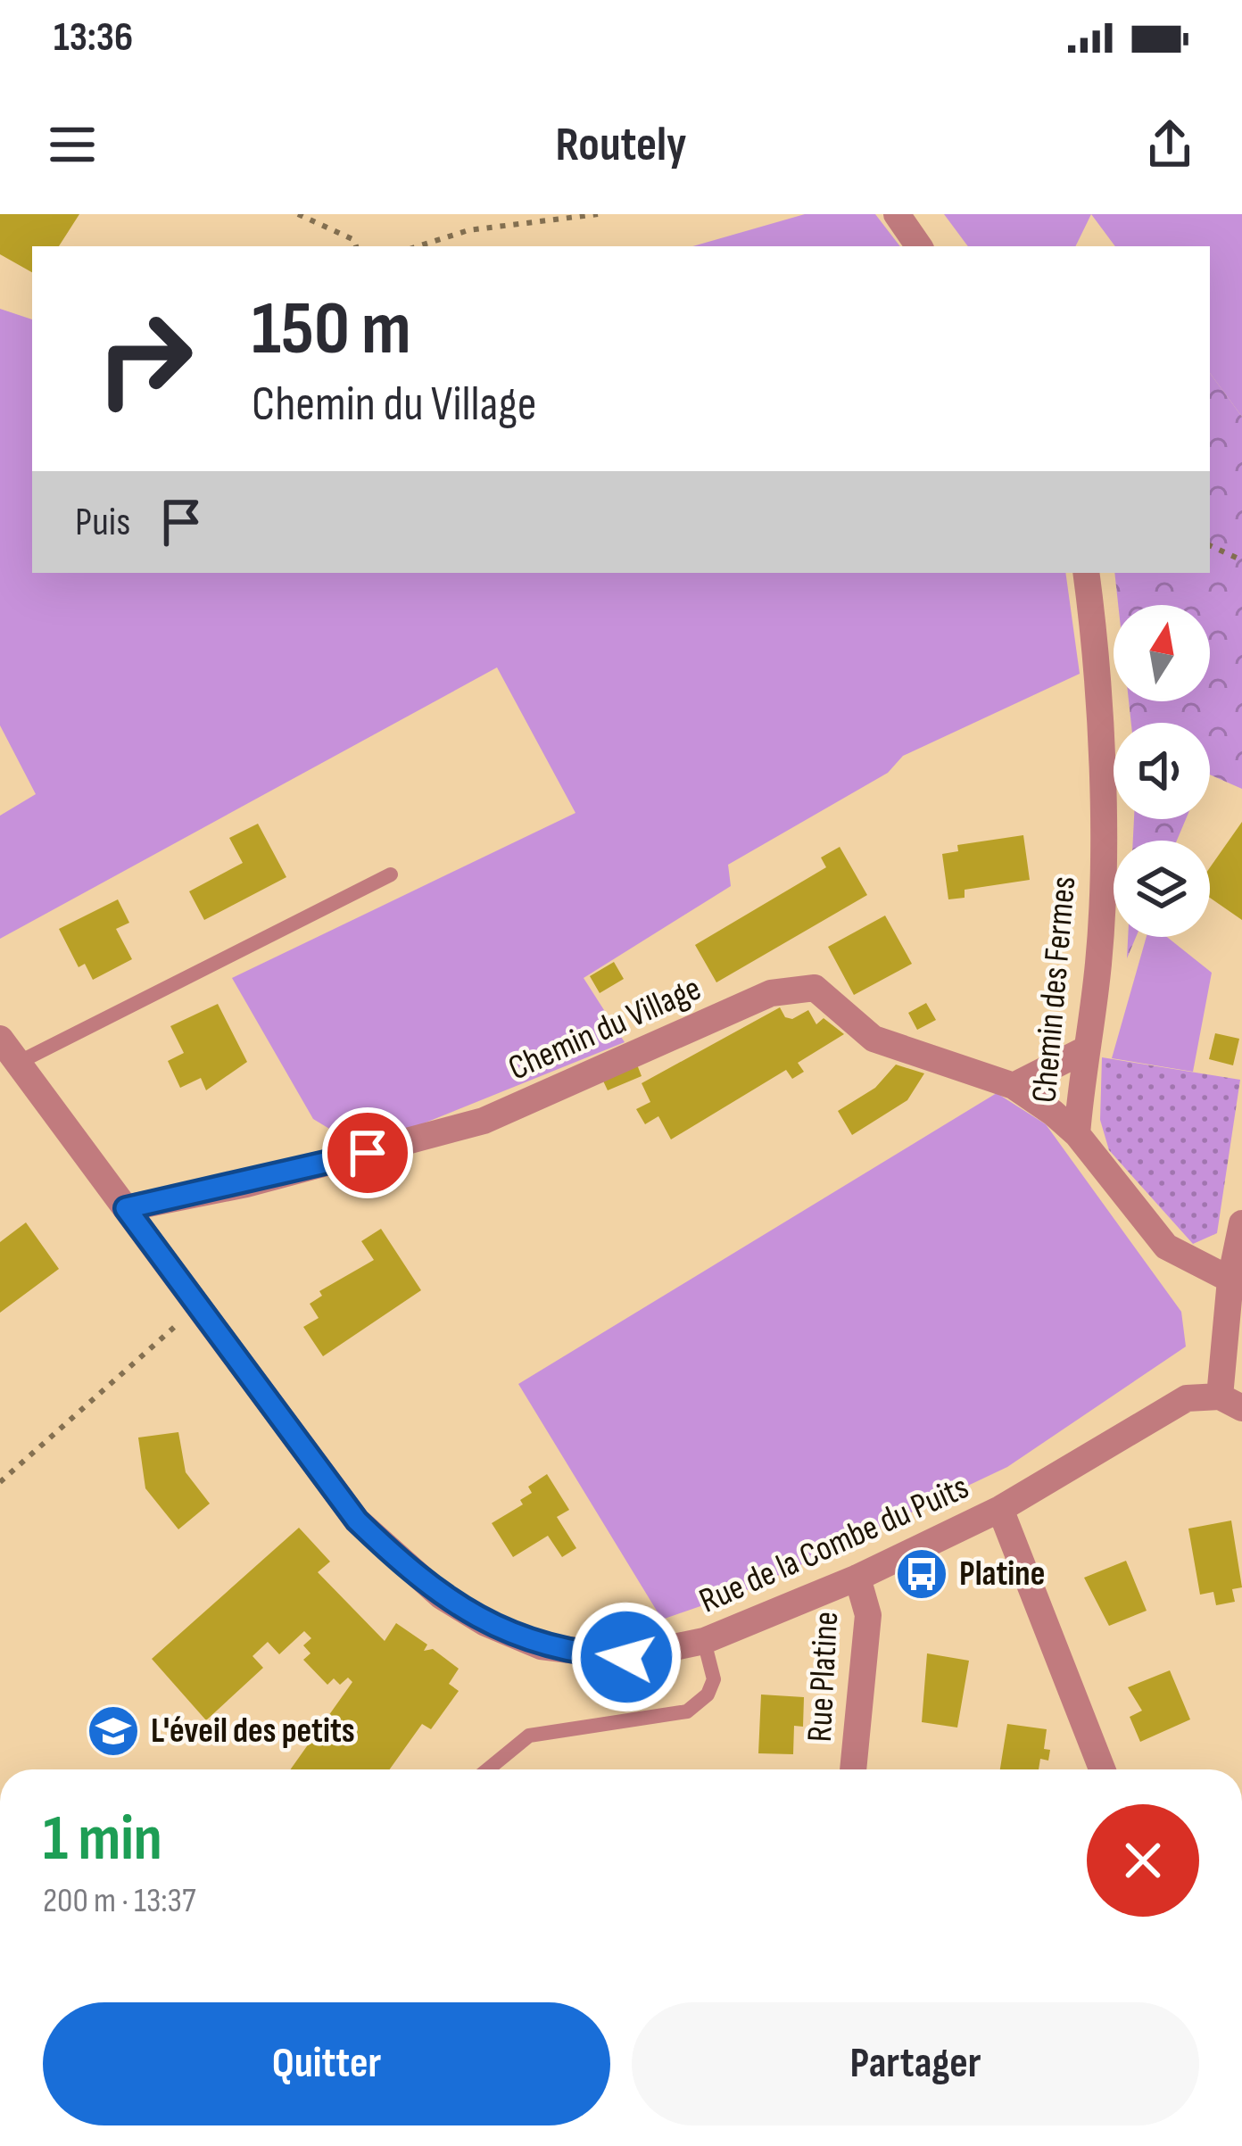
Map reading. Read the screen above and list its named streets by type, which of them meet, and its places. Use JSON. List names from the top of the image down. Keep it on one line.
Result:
{"streets":{"street":["Chemin des Fermes","Chemin du Village","Rue de la Combe du Puits","Rue Platine"]},"crossings":[["Chemin des Fermes","Chemin du Village"],["Chemin du Village","Rue de la Combe du Puits"],["Rue de la Combe du Puits","Rue Platine"]],"places":{"bus stop":["Platine"],"school or university":["L'éveil des petits"]},"north":"top","page":{"status":"13:36","header":"Routely","turn":["150 m","Chemin du Village"],"then":"Puis","heading":["1 min","200 m · 13:37"],"buttons":["Quitter","Partager"]}}
